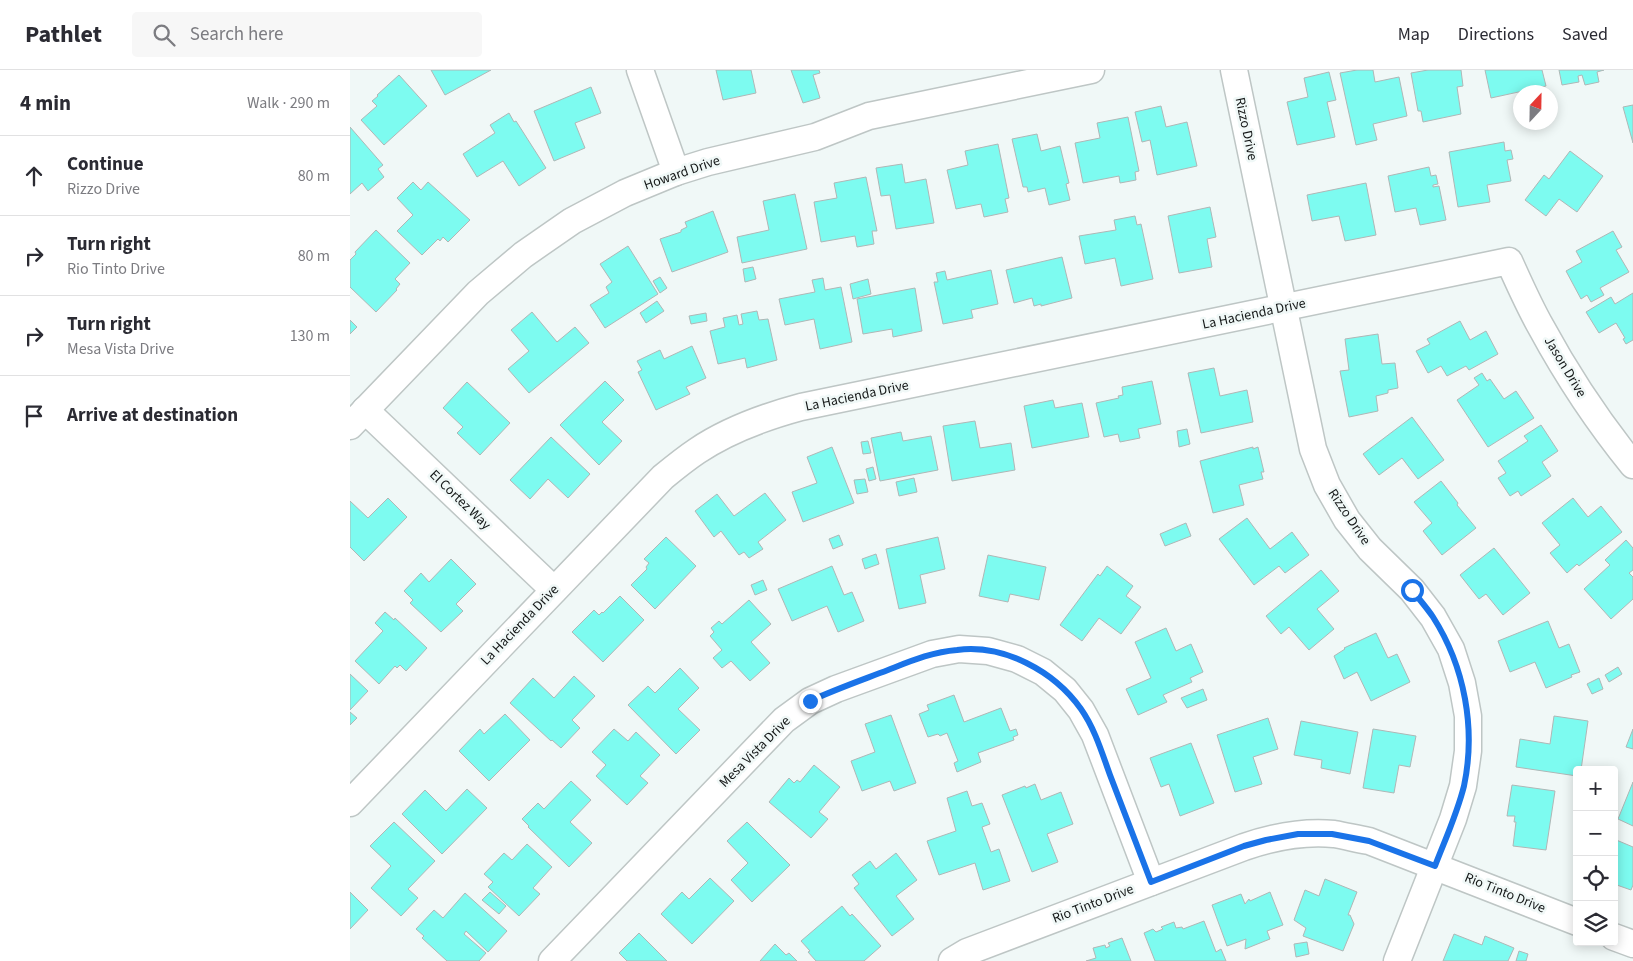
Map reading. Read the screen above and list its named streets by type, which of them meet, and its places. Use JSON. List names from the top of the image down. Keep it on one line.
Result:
{"streets":{"street":["Rizzo Drive","Howard Drive","La Hacienda Drive","Jason Drive","El Cortez Way","Mesa Vista Drive","Rio Tinto Drive"]},"crossings":[["Rizzo Drive","La Hacienda Drive"],["Rizzo Drive","Rio Tinto Drive"],["Howard Drive","El Cortez Way"],["La Hacienda Drive","Jason Drive"],["La Hacienda Drive","El Cortez Way"],["Mesa Vista Drive","Rio Tinto Drive"]],"north":"top","page":{"header":"Pathlet","search":"Search here","nav":["Map","Directions","Saved"],"heading":["4 min","Walk · 290 m"],"list":[["Continue","Rizzo Drive","80 m"],["Turn right","Rio Tinto Drive","80 m"],["Turn right","Mesa Vista Drive","130 m"],"Arrive at destination"],"map_buttons":["+","−"]}}
